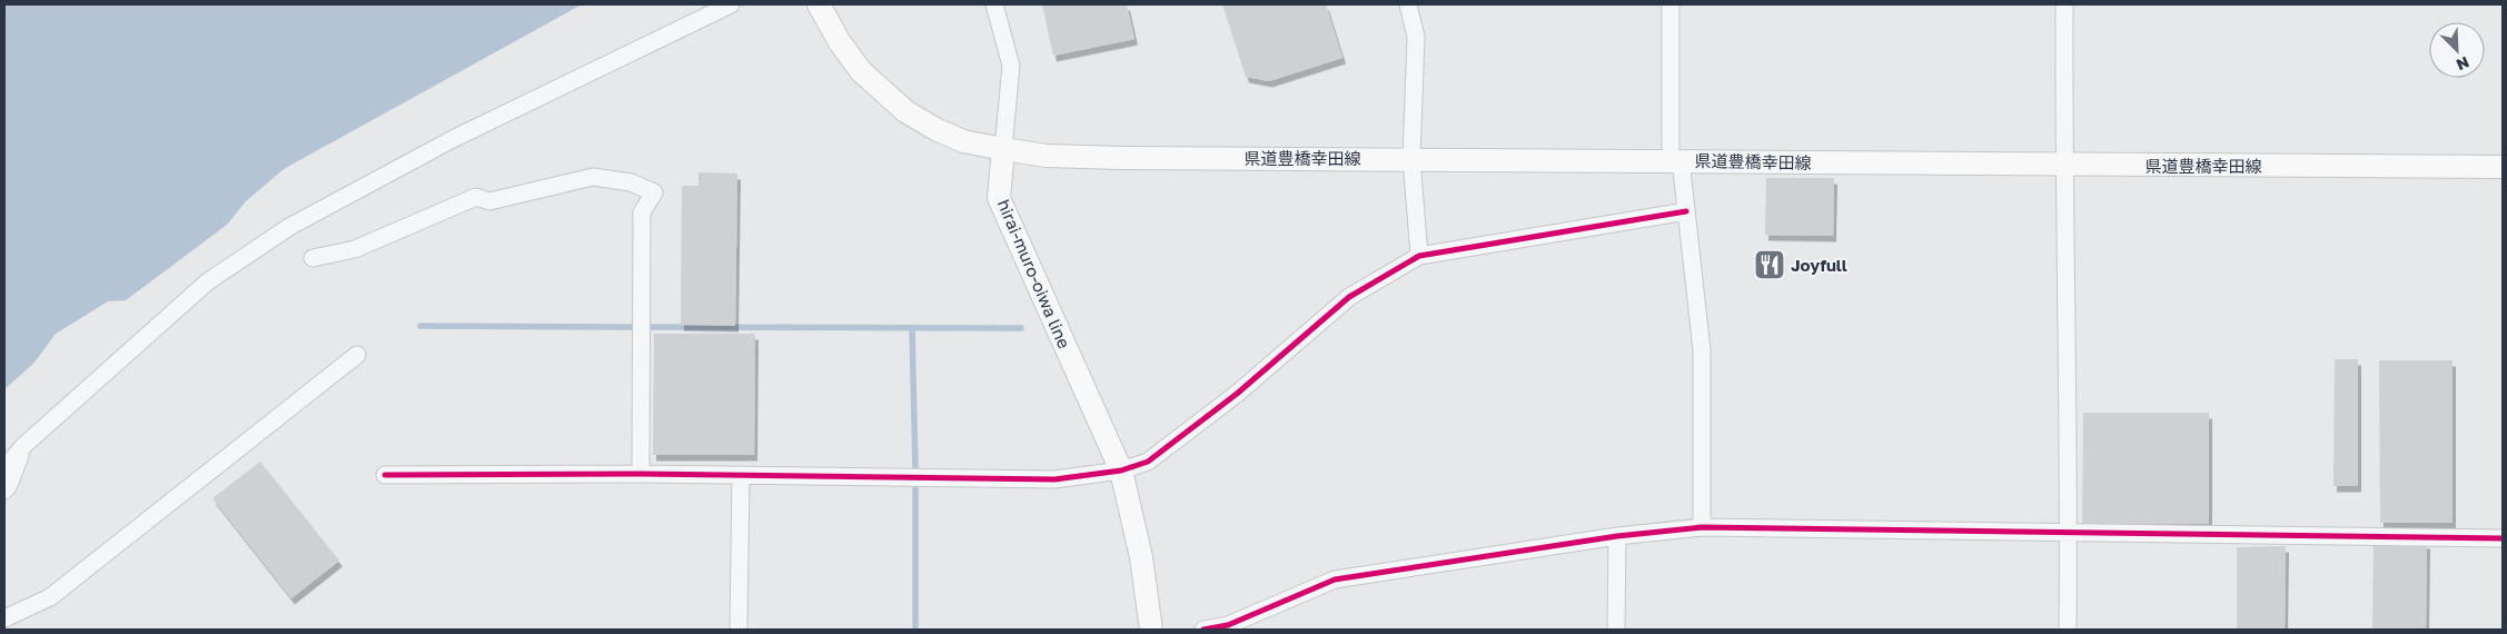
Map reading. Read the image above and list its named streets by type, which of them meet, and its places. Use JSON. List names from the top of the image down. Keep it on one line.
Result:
{"streets":{"main road":["県道豊橋幸田線","hirai-muro-oiwa line"]},"crossings":[["県道豊橋幸田線","hirai-muro-oiwa line"]],"places":{"restaurant":["Joyfull"]},"north":"bottom right"}
